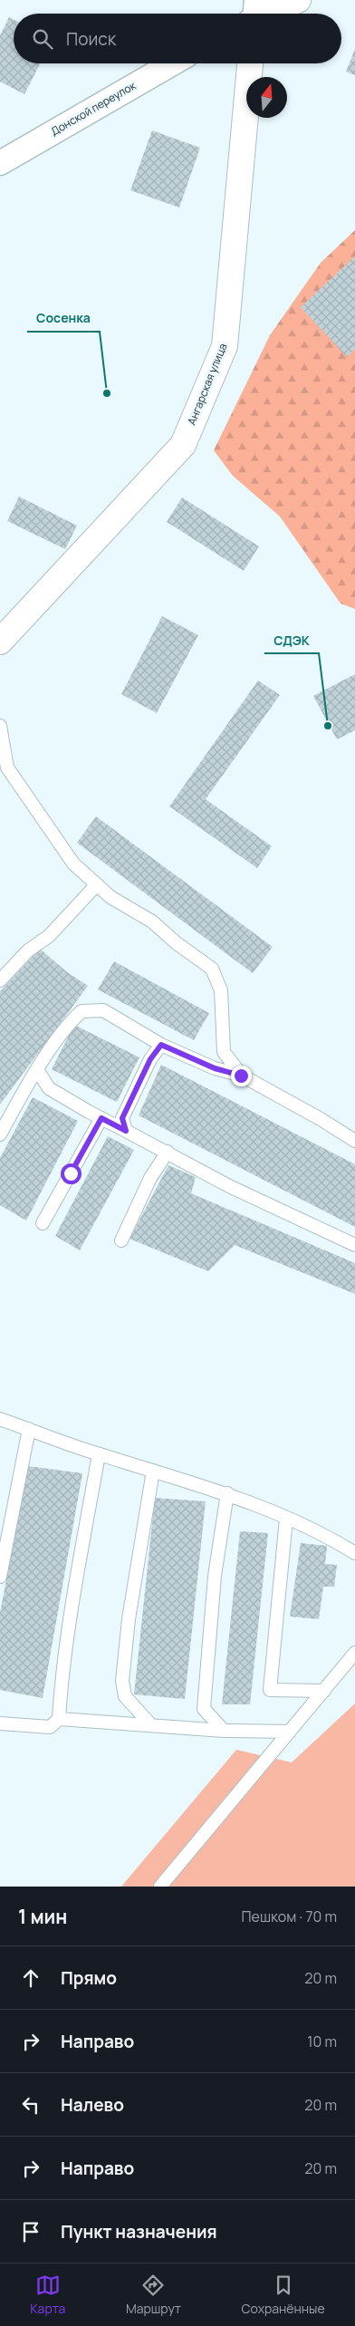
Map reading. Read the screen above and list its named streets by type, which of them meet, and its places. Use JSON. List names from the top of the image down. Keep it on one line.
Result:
{"streets":{"street":["Донской переулок","Ангарская улица"]},"places":["Сосенка","СДЭК"],"north":"top","page":{"search":"Поиск","heading":["1 мин","Пешком · 70 m"],"list":[["Прямо","20 m"],["Направо","10 m"],["Налево","20 m"],["Направо","20 m"],"Пункт назначения"],"nav":["Карта","Маршрут","Сохранённые"]}}
